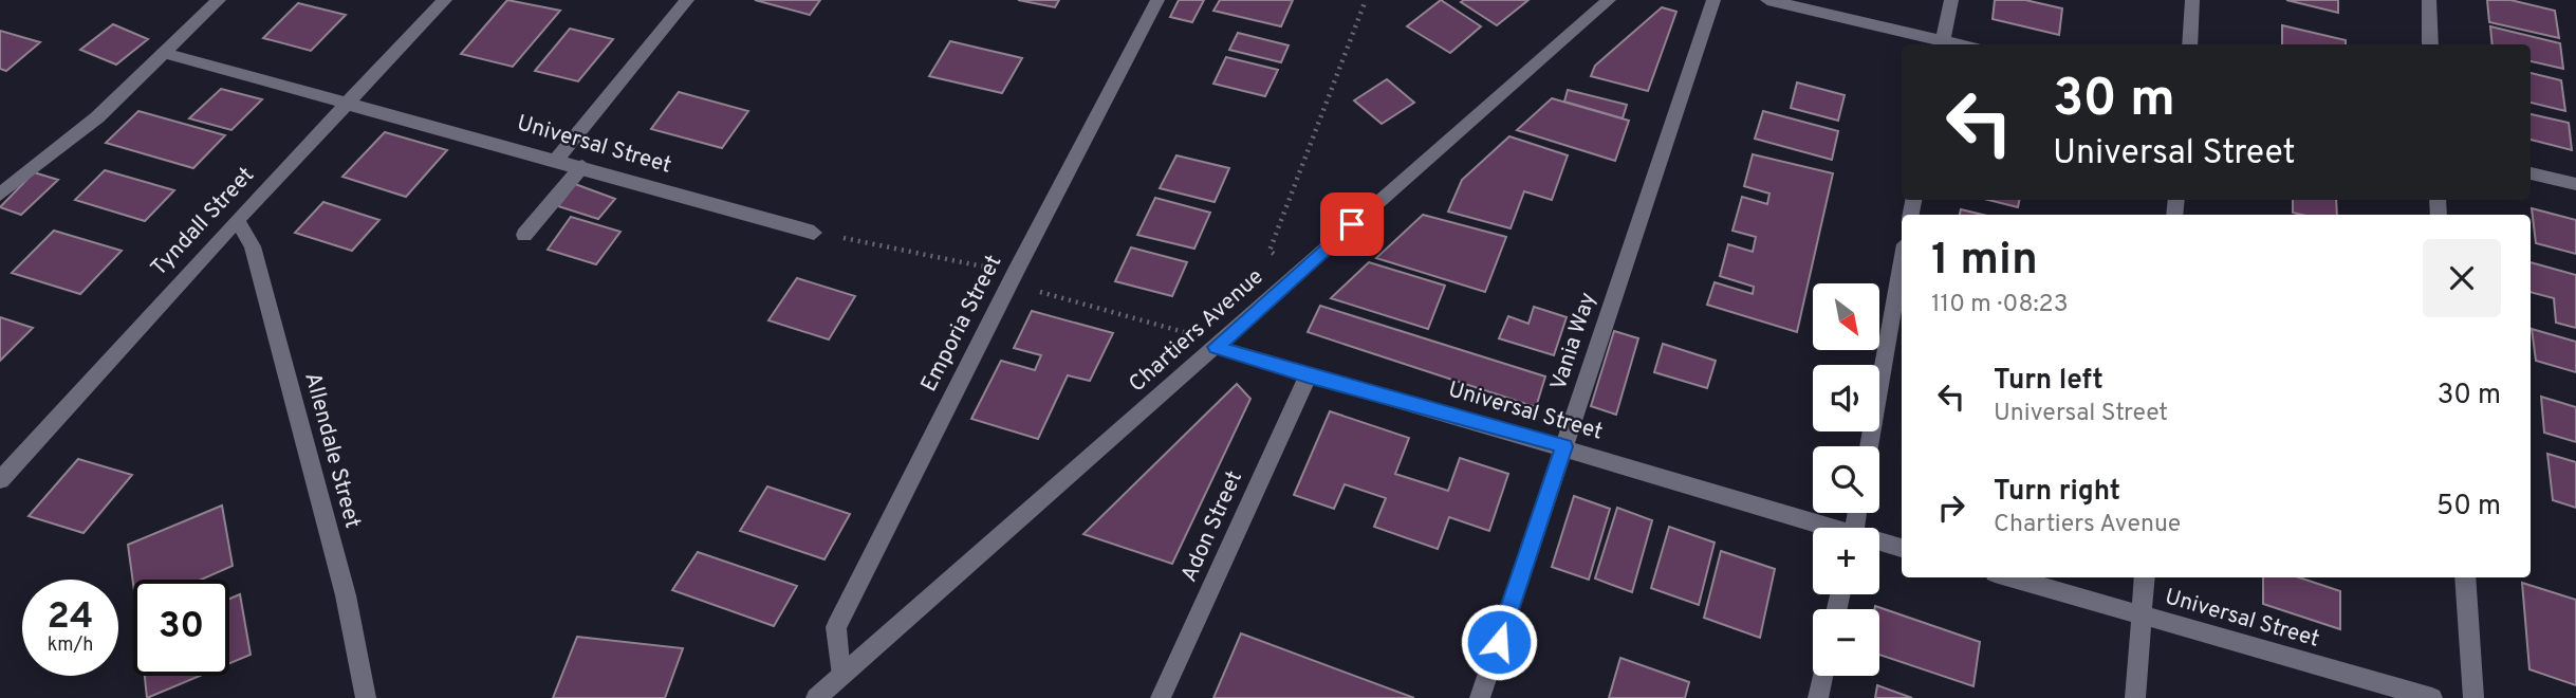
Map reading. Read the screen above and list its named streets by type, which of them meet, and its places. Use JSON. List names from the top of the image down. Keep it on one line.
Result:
{"streets":{"street":["Universal Street","Tyndall Street","Emporia Street","Chartiers Avenue","Vania Way","Allendale Street","Adon Street"]},"crossings":[["Universal Street","Tyndall Street"],["Universal Street","Chartiers Avenue"],["Universal Street","Vania Way"],["Universal Street","Adon Street"],["Tyndall Street","Allendale Street"],["Emporia Street","Chartiers Avenue"]],"north":"bottom right","page":{"turn":["30 m","Universal Street"],"heading":["1 min","110 m · 08:23"],"map_buttons":["+","−"],"list":[{"name":"Turn left","note":"Universal Street","value":"30 m"},{"name":"Turn right","note":"Chartiers Avenue","value":"50 m"}],"speed":"24 km/h","limit":"30"}}
